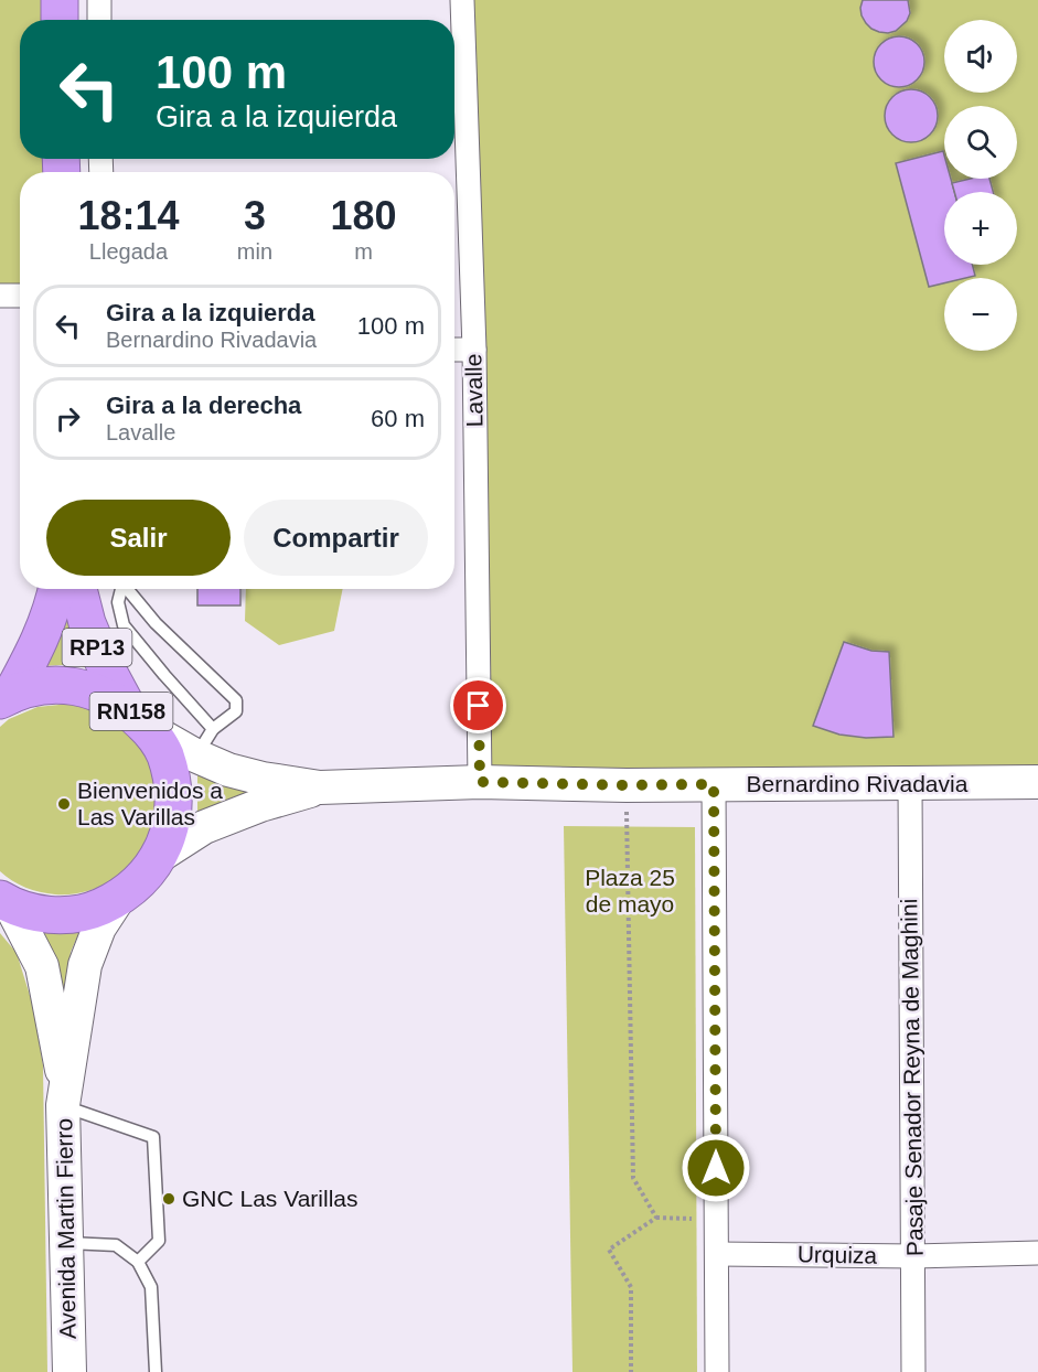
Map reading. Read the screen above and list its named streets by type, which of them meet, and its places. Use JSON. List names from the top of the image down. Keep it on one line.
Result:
{"streets":{"highway":["RP13","RN158"],"main road":["Bernardino Rivadavia","Avenida Martin Fierro"],"street":["Lavalle","Pasaje Senador Reyna de Maghini","Urquiza"]},"crossings":[["Lavalle","Bernardino Rivadavia"],["RP13","RN158"],["RN158","Bernardino Rivadavia"],["RN158","Avenida Martin Fierro"],["Bernardino Rivadavia","Pasaje Senador Reyna de Maghini"],["Pasaje Senador Reyna de Maghini","Urquiza"]],"parks":["Plaza 25 de mayo"],"places":["Bienvenidos a Las Varillas","GNC Las Varillas"],"page":{"map_buttons":["+","−"],"turn":["100 m","Gira a la izquierda"],"eta":["18:14","Llegada","3","min","180","m"],"list":[{"name":"Gira a la izquierda","note":"Bernardino Rivadavia","value":"100 m"},{"name":"Gira a la derecha","note":"Lavalle","value":"60 m"}],"buttons":["Salir","Compartir"]}}
